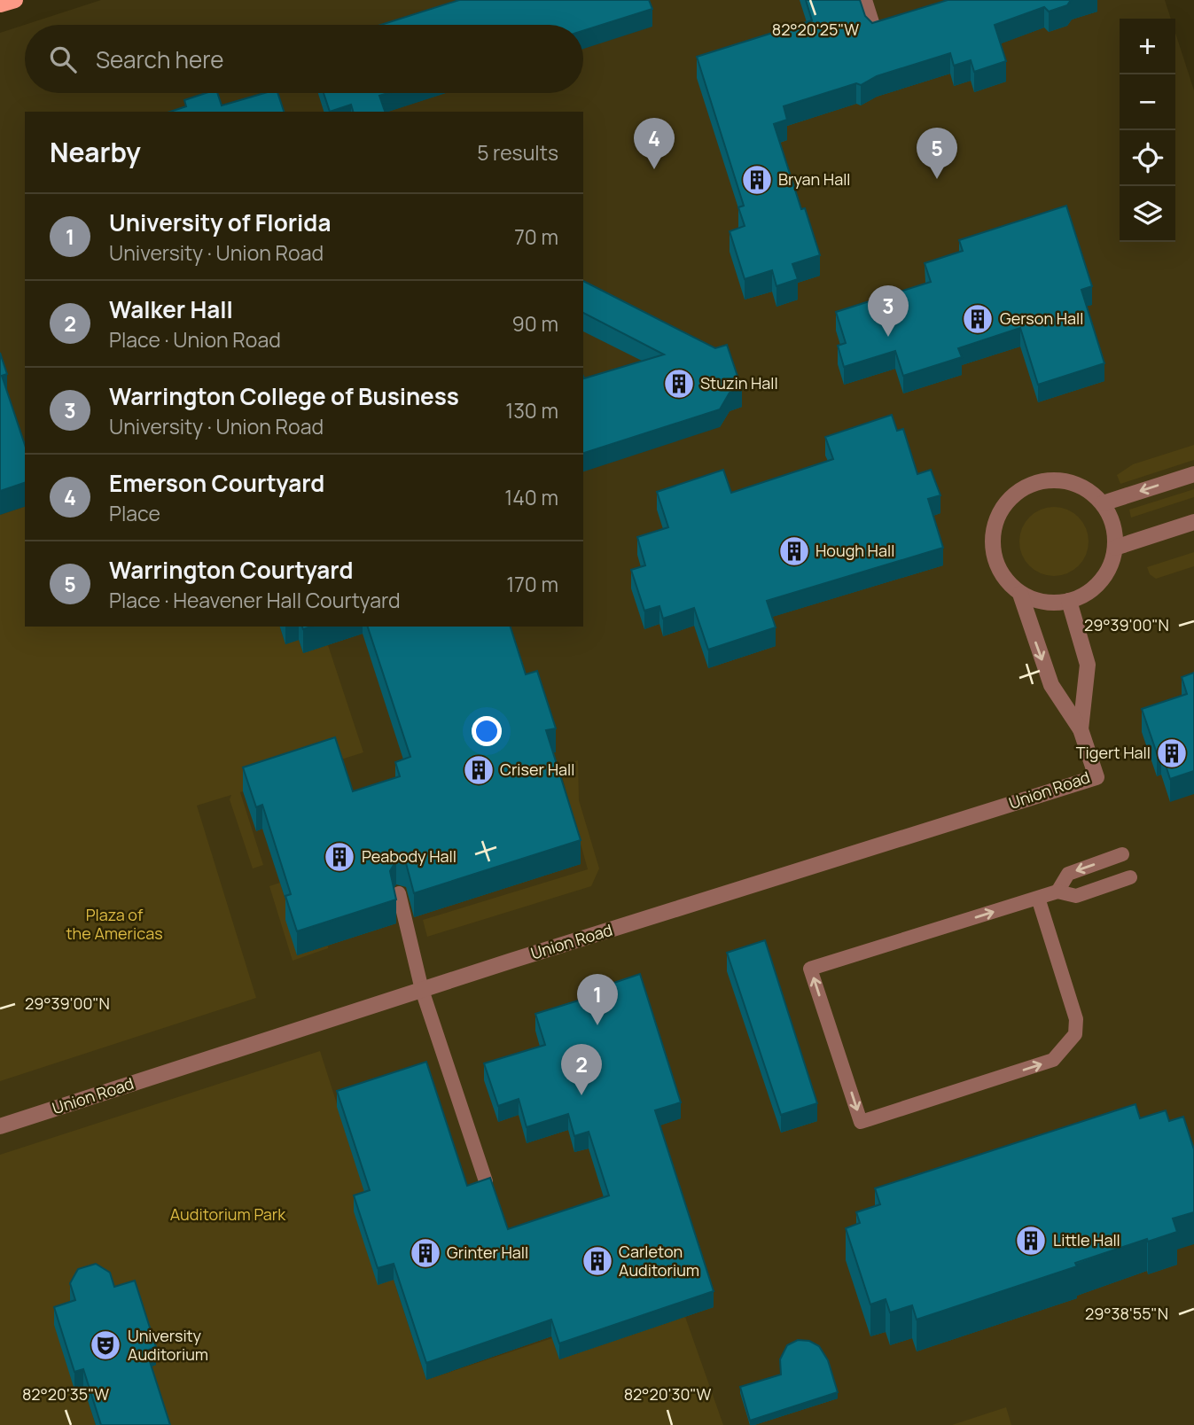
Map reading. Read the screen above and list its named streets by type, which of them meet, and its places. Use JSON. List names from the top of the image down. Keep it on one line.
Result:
{"streets":{"street":["Union Road"]},"parks":["Plaza of the Americas","Auditorium Park"],"places":{"building":["Bryan Hall","Gerson Hall","Stuzin Hall","Hough Hall","Tigert Hall","Criser Hall","Peabody Hall","Little Hall","Grinter Hall","Carleton Auditorium"],"theatre":["University Auditorium"]},"page":{"map_buttons":["+","−"],"search":"Search here","heading":["Nearby","5 results"],"pins":["4","5","3","1","2"],"list":[{"mark":"1","name":"University of Florida","note":"University · Union Road","value":"70 m"},{"mark":"2","name":"Walker Hall","note":"Place · Union Road","value":"90 m"},{"mark":"3","name":"Warrington College of Business","note":"University · Union Road","value":"130 m"},{"mark":"4","name":"Emerson Courtyard","note":"Place","value":"140 m"},{"mark":"5","name":"Warrington Courtyard","note":"Place · Heavener Hall Courtyard","value":"170 m"}]},"coordinates":["82°20'25\"W","29°39'00\"N","29°38'55\"N","82°20'35\"W","82°20'30\"W"]}
